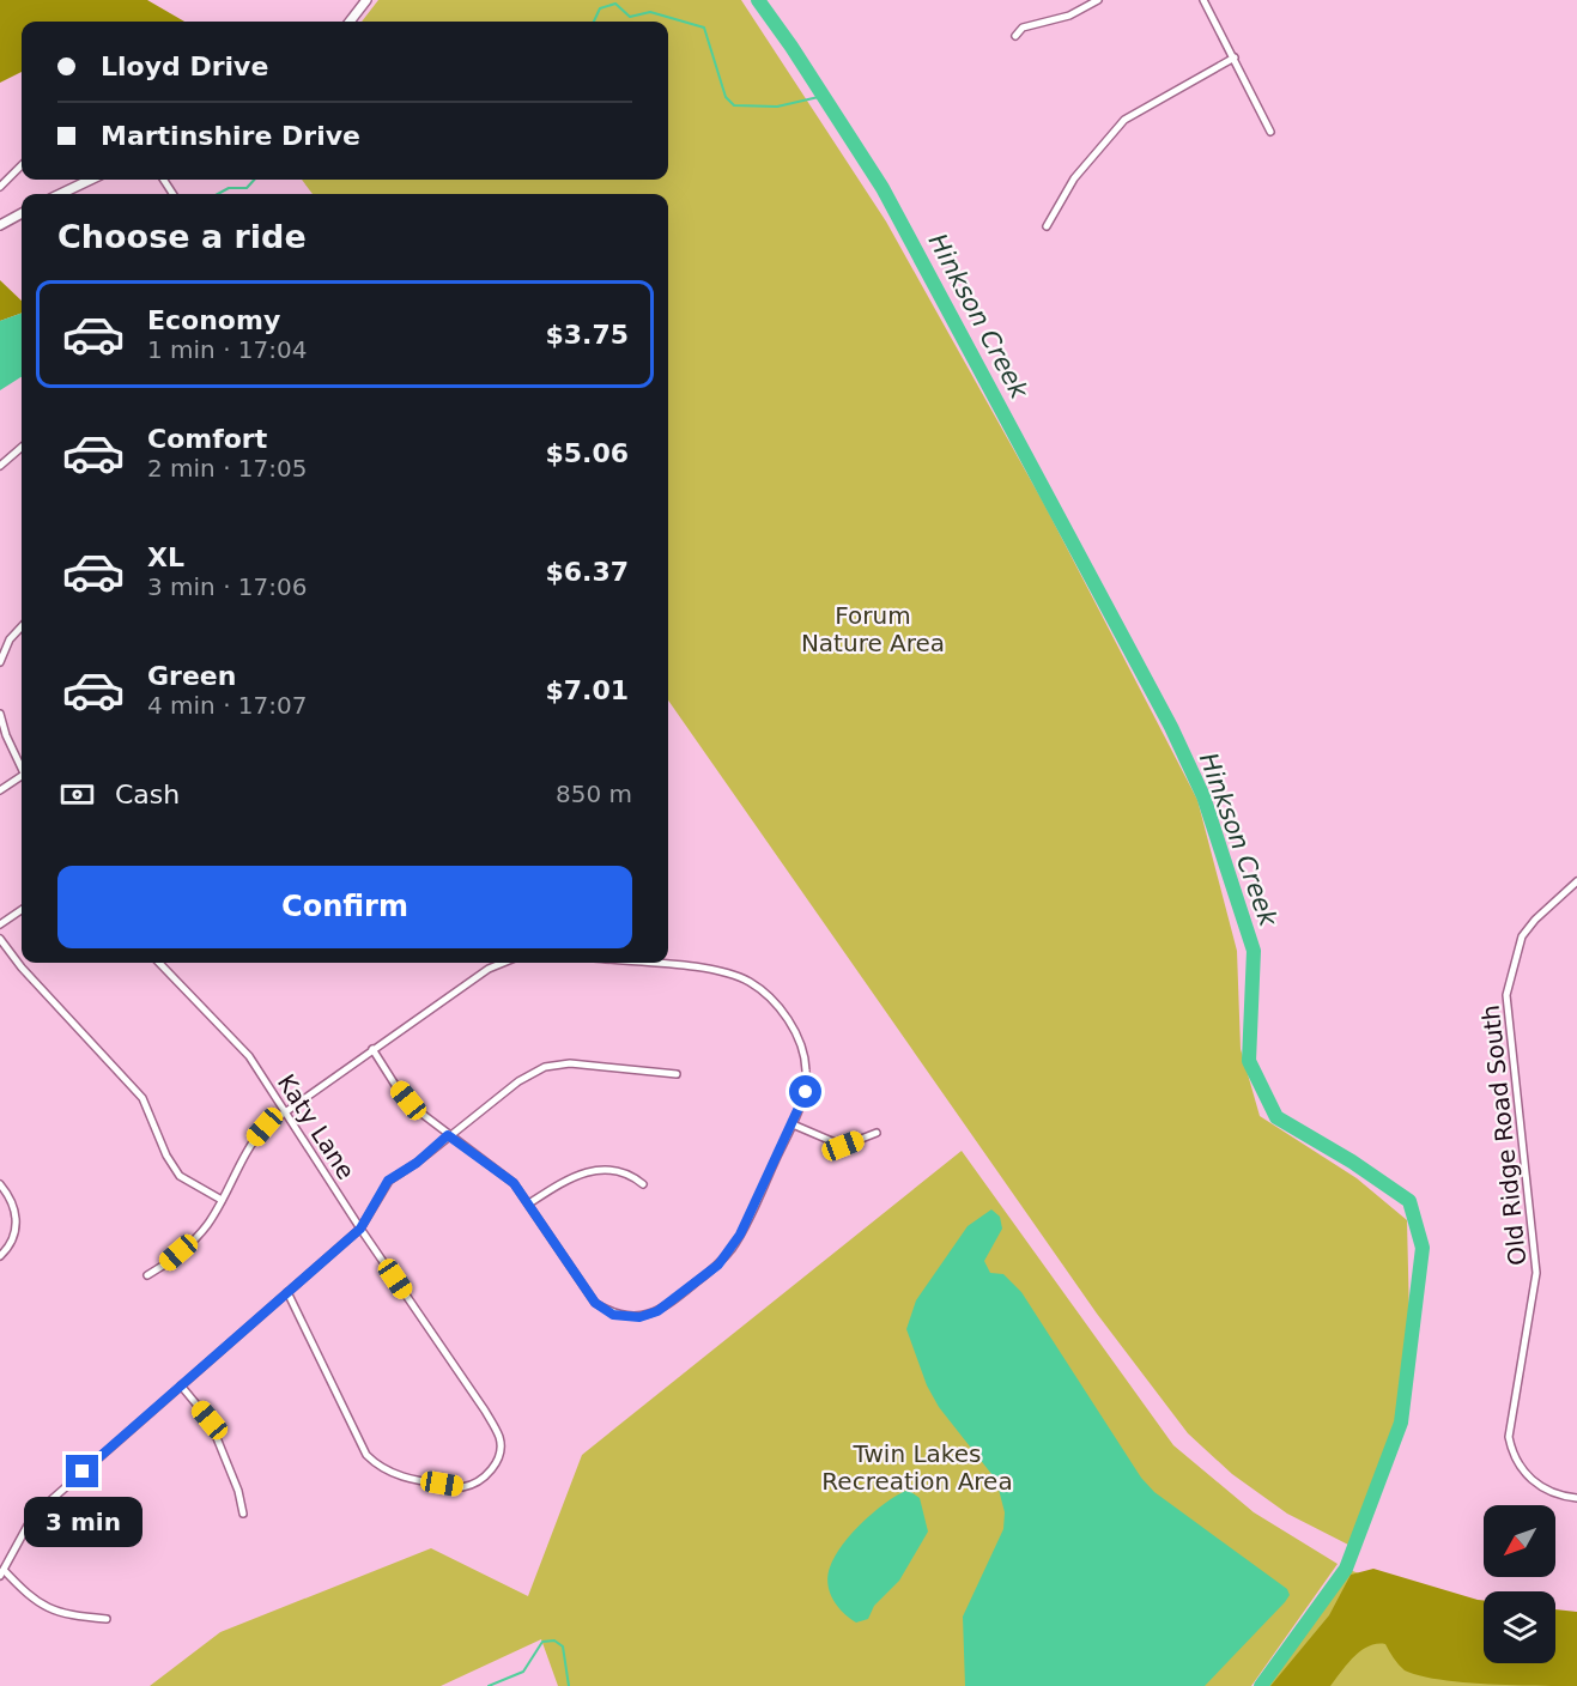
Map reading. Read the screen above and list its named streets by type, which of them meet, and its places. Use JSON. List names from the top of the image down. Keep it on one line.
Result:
{"streets":{"street":["Katy Lane","Old Ridge Road South"]},"water":["Hinkson Creek"],"parks":["Forum Nature Area","Twin Lakes Recreation Area"],"north":"bottom left","page":{"banner":["Lloyd Drive","Martinshire Drive"],"heading":"Choose a ride","list":[{"name":"Economy","note":"1 min · 17:04","value":"$3.75"},{"name":"Comfort","note":"2 min · 17:05","value":"$5.06"},{"name":"XL","note":"3 min · 17:06","value":"$6.37"},{"name":"Green","note":"4 min · 17:07","value":"$7.01"}],"pay":["Cash","850 m"],"buttons":"Confirm","bubble":"3 min"}}
